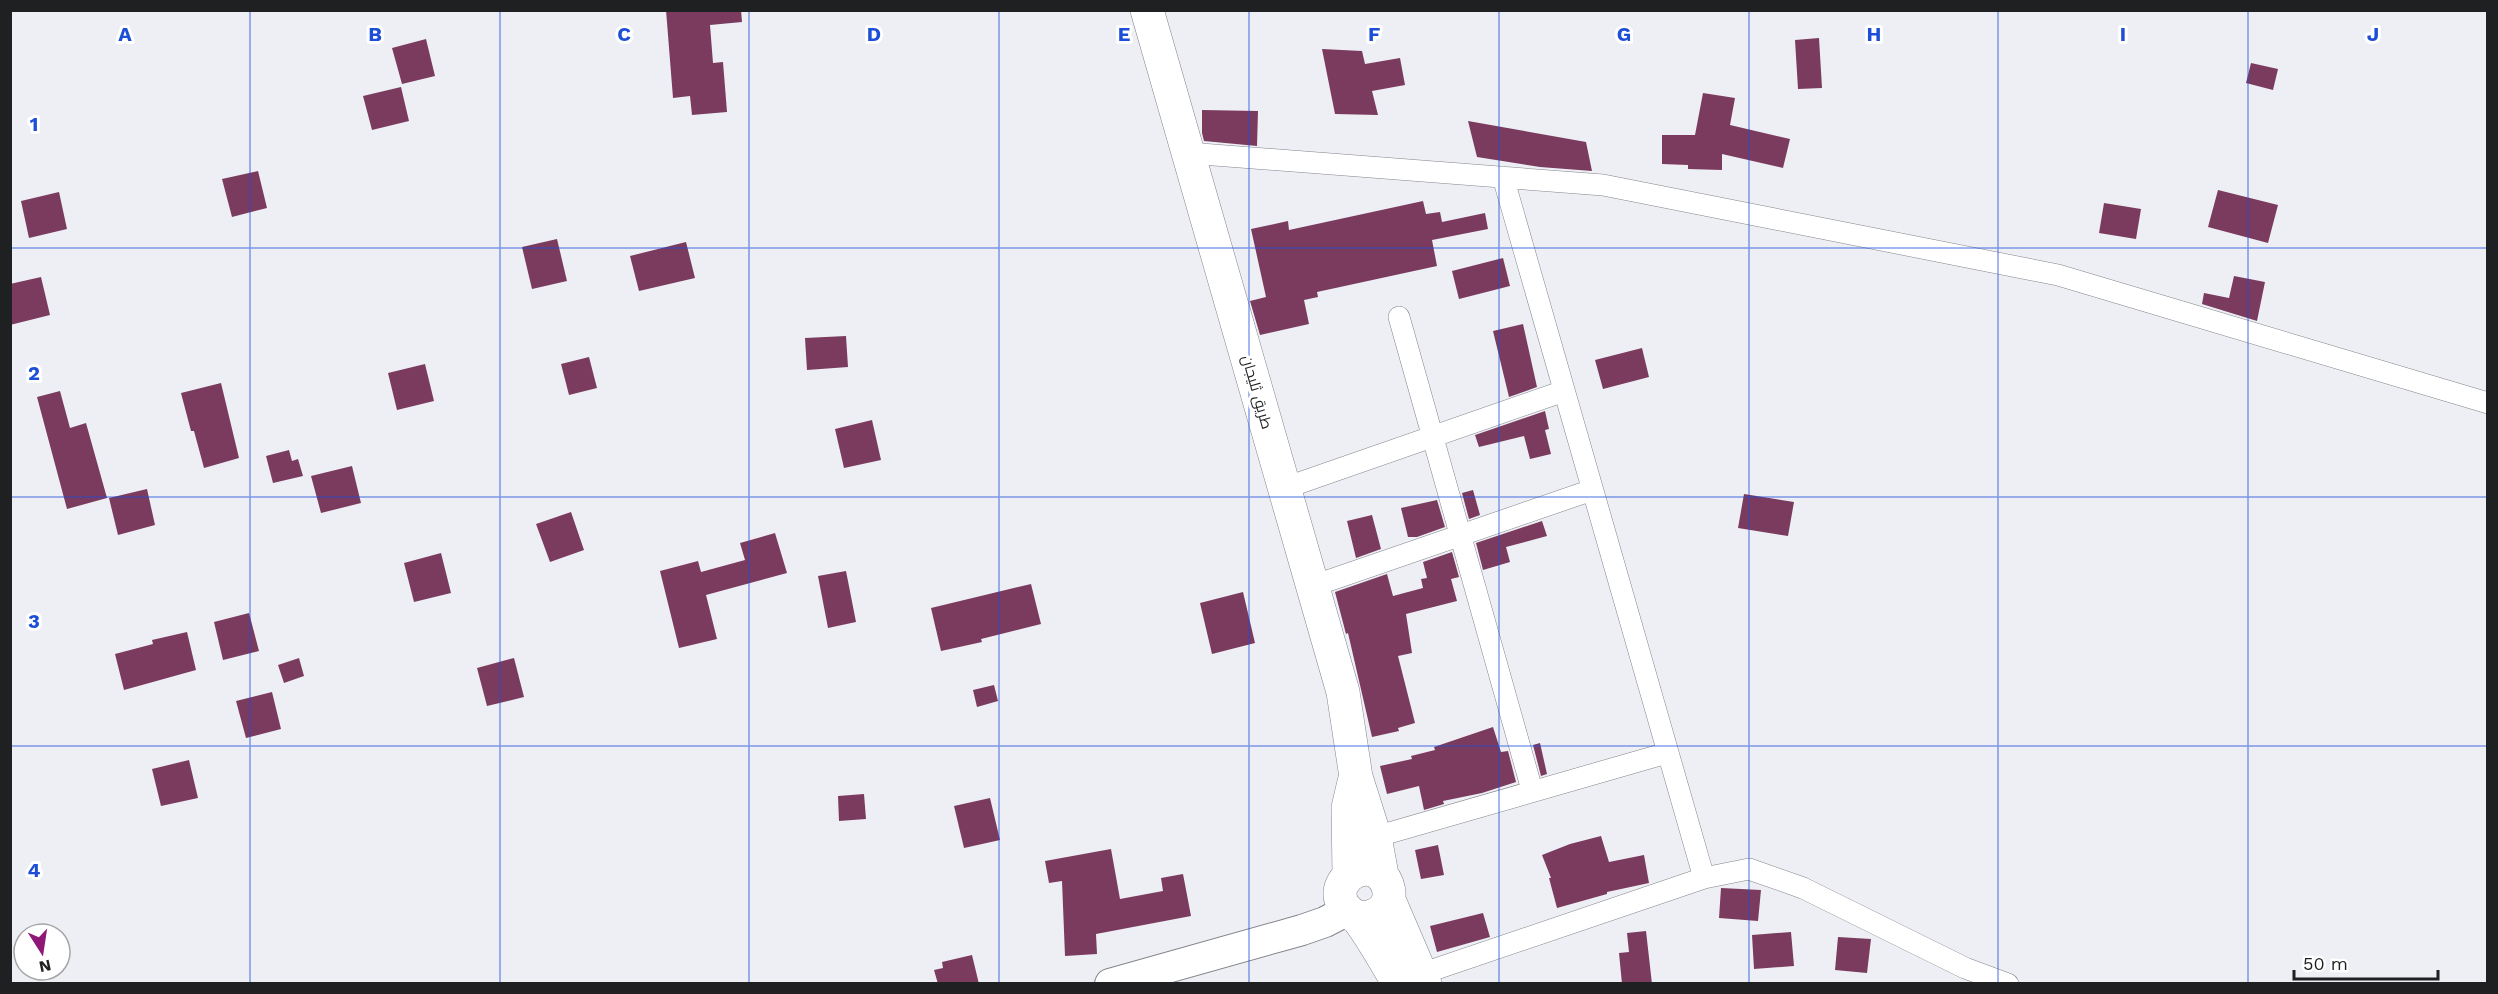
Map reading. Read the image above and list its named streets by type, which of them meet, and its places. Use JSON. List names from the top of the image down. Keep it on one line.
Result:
{"streets":{"main road":["طريق ثليجان"]},"scale_bar":"50 m","north":"bottom","grid":{"columns":["A","B","C","D","E","F","G","H","I","J"],"rows":["1","2","3","4"]}}
